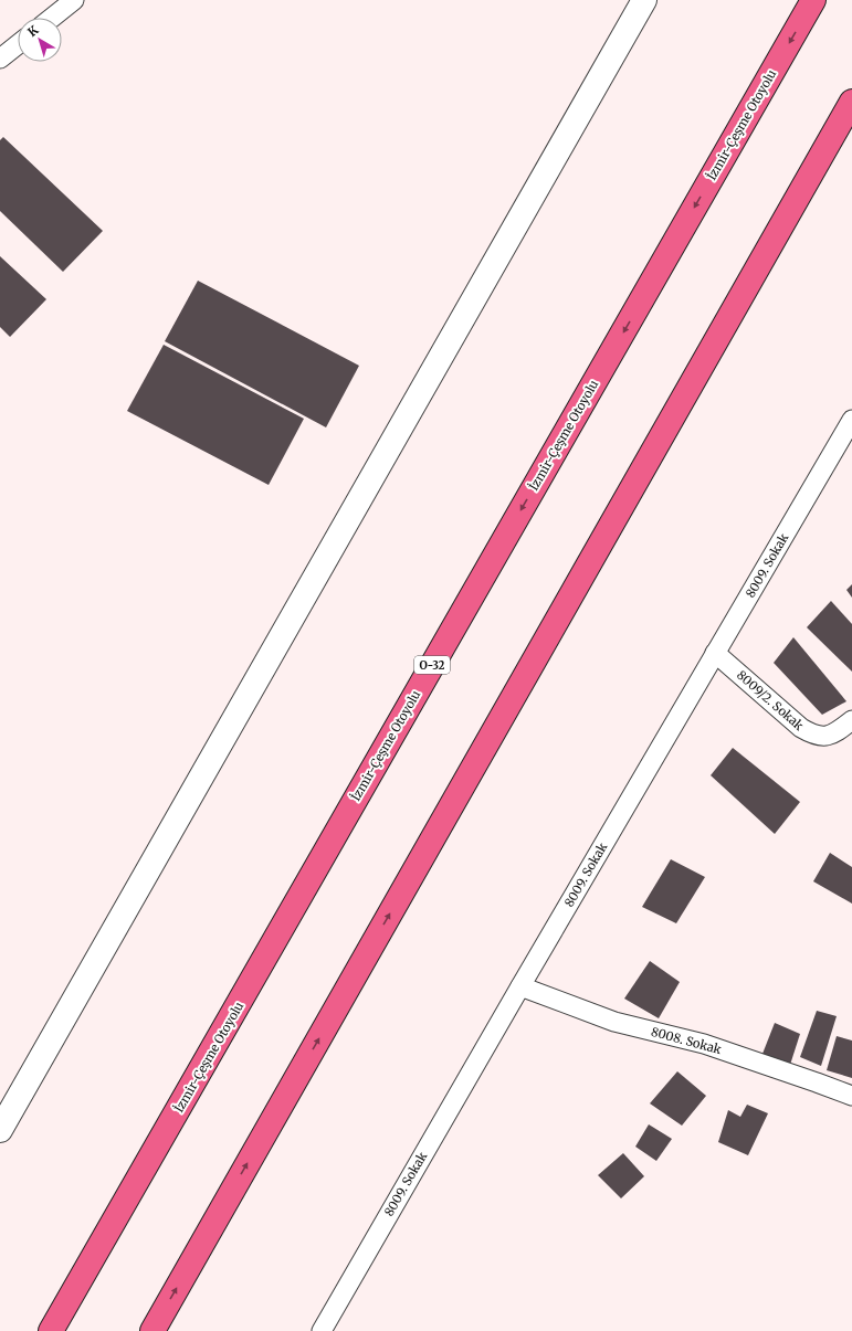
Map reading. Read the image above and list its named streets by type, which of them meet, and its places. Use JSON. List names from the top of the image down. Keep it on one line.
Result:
{"streets":{"highway":["İzmir-Çeşme Otoyolu","O-32"],"street":["8009. Sokak","8009/2. Sokak","8008. Sokak"]},"crossings":[["8009. Sokak","8009/2. Sokak"],["8009. Sokak","8008. Sokak"]],"north":"top left"}
